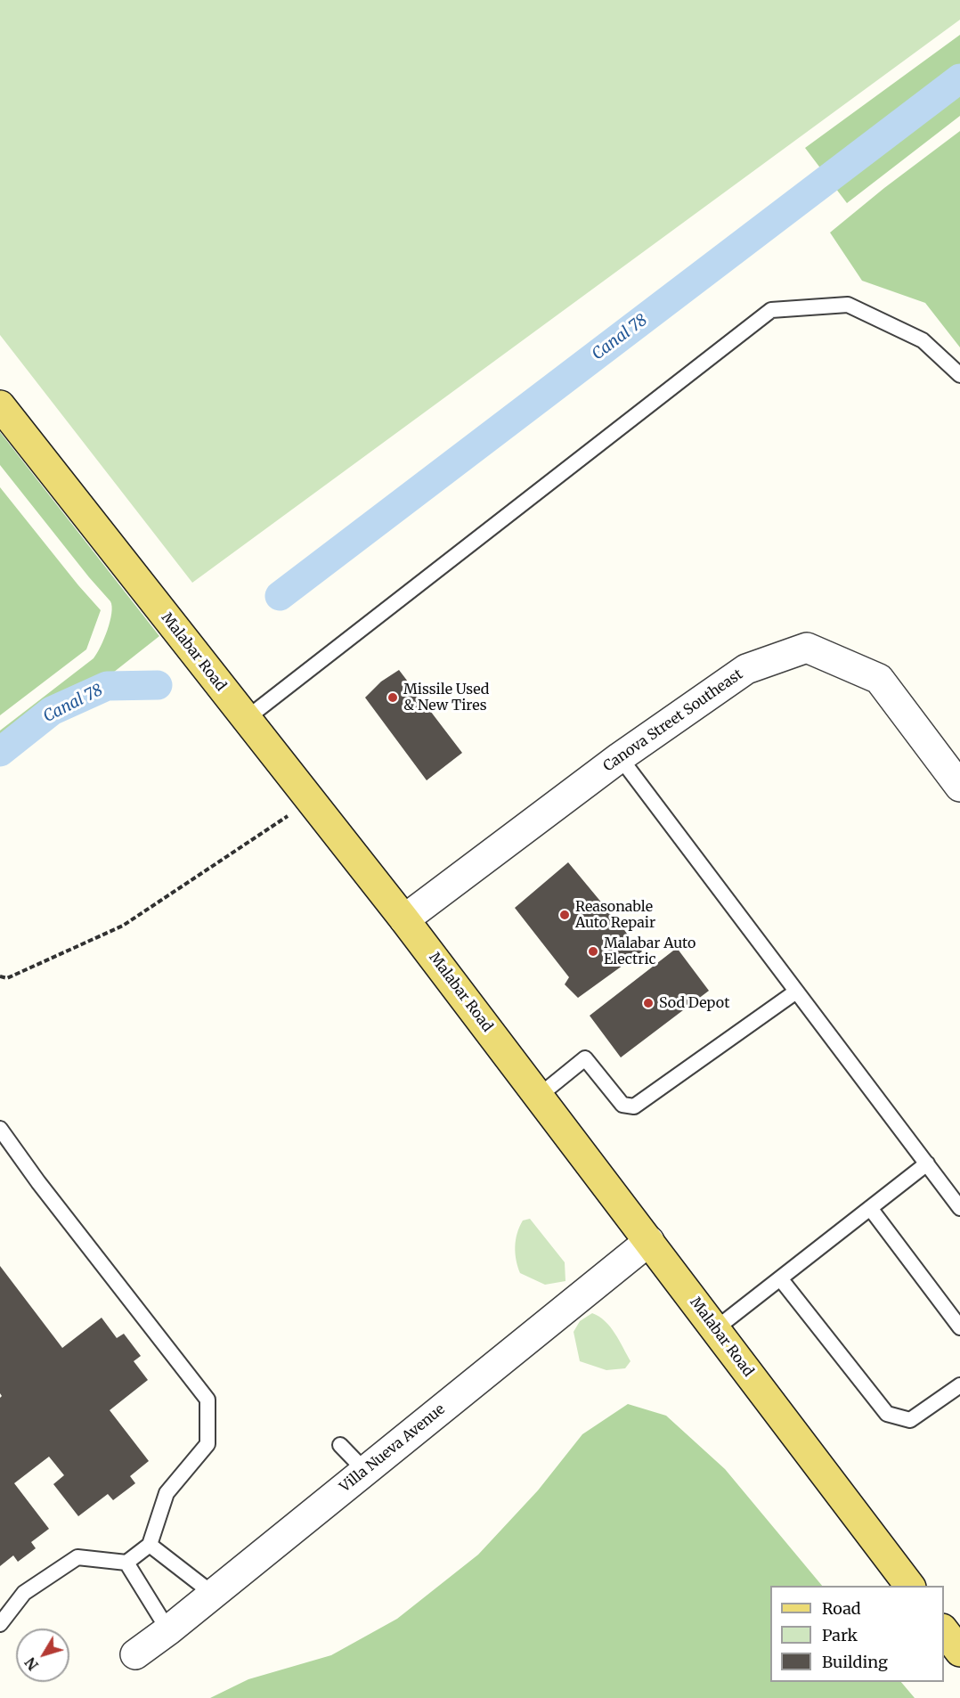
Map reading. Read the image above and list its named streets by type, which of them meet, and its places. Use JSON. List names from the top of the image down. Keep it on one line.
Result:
{"streets":{"main road":["Malabar Road"],"street":["Canova Street Southeast","Villa Nueva Avenue"]},"crossings":[["Malabar Road","Canova Street Southeast"],["Malabar Road","Villa Nueva Avenue"]],"water":["Canal 78"],"places":["Missile Used & New Tires","Reasonable Auto Repair","Malabar Auto Electric","Sod Depot"],"legend":["Road","Park","Building"],"north":"bottom left"}
